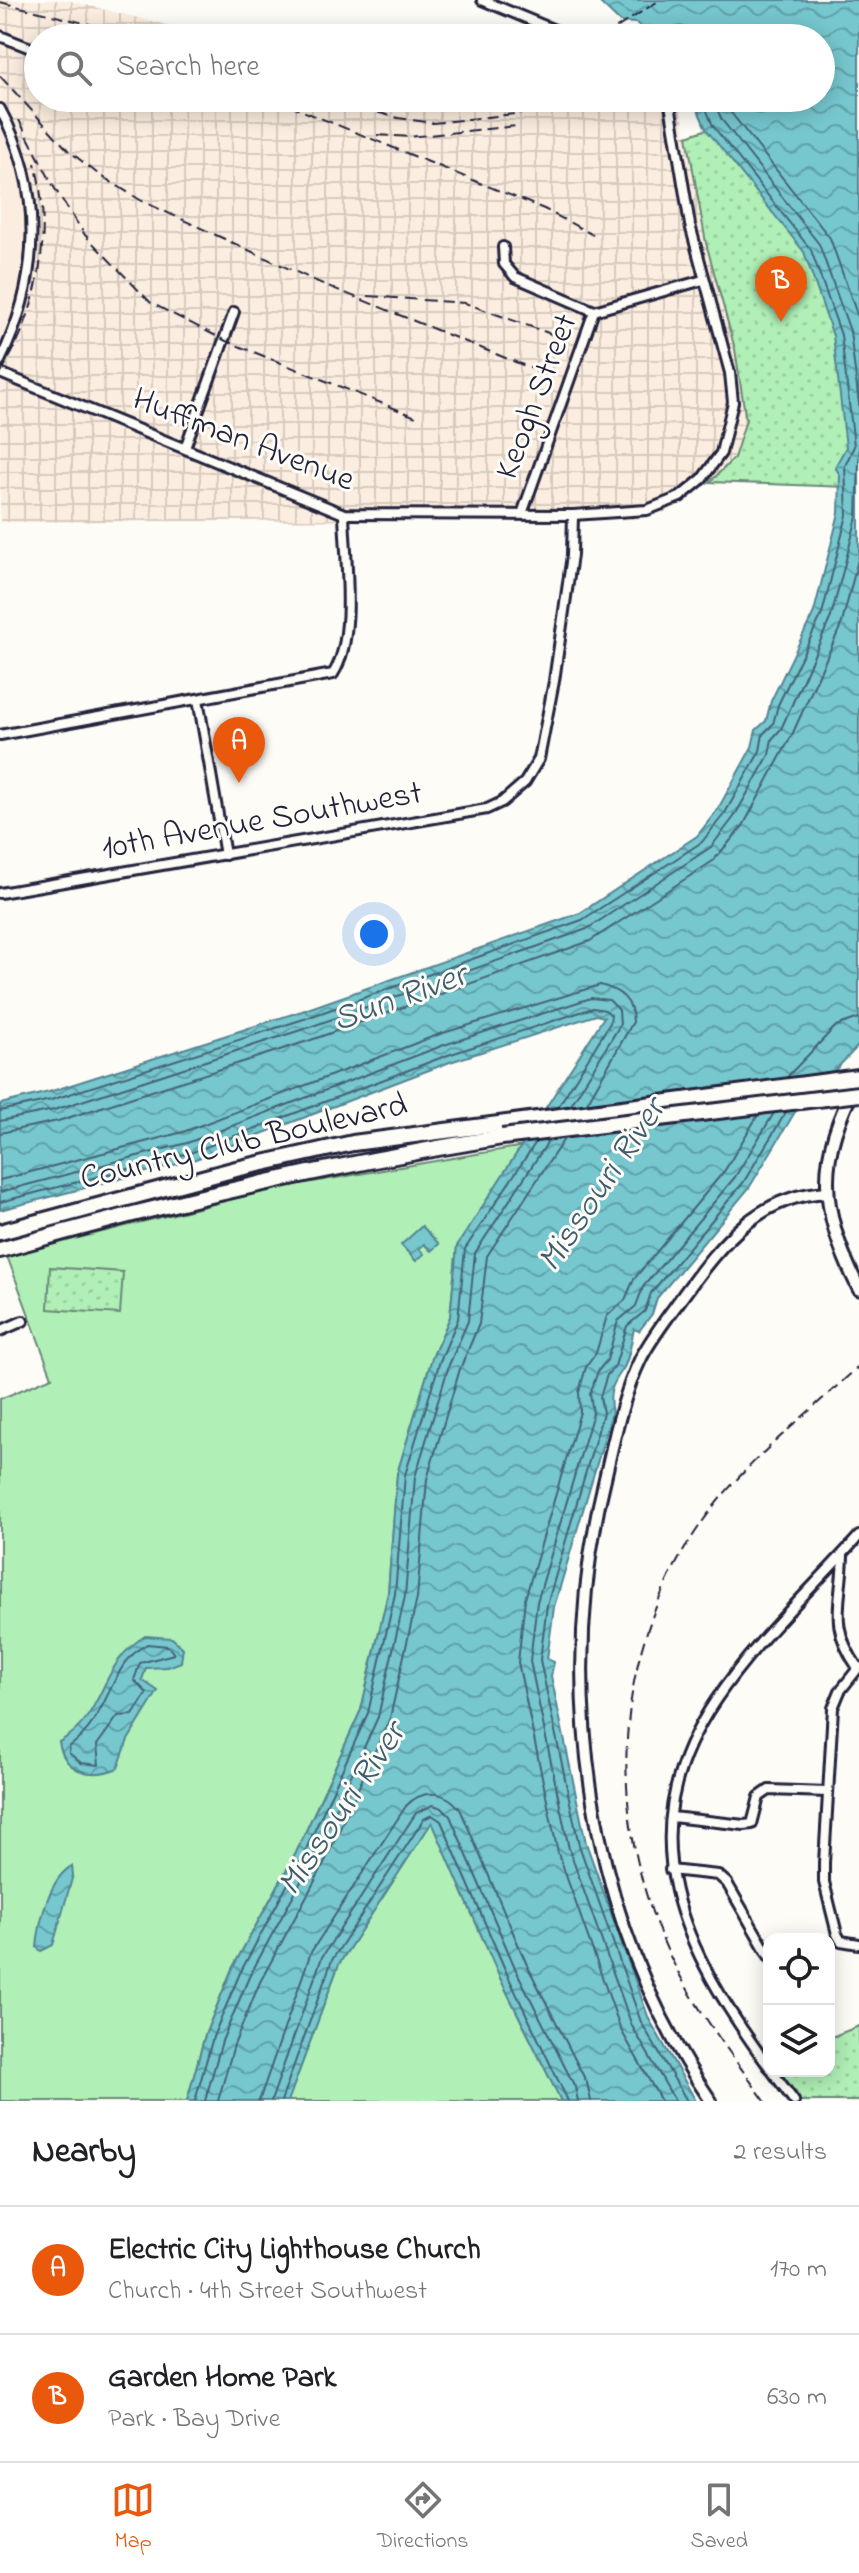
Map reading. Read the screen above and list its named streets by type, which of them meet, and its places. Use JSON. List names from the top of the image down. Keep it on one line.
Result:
{"streets":{"highway":["Country Club Boulevard"],"street":["Keogh Street","Huffman Avenue","10th Avenue Southwest"]},"crossings":[["Keogh Street","Huffman Avenue"],["Huffman Avenue","10th Avenue Southwest"]],"water":["Sun River","Missouri River"],"page":{"search":"Search here","pins":["B","A"],"heading":["Nearby","2 results"],"list":[{"mark":"A","name":"Electric City Lighthouse Church","note":"Church · 4th Street Southwest","value":"170 m"},{"mark":"B","name":"Garden Home Park","note":"Park · Bay Drive","value":"630 m"}],"nav":["Map","Directions","Saved"]}}
